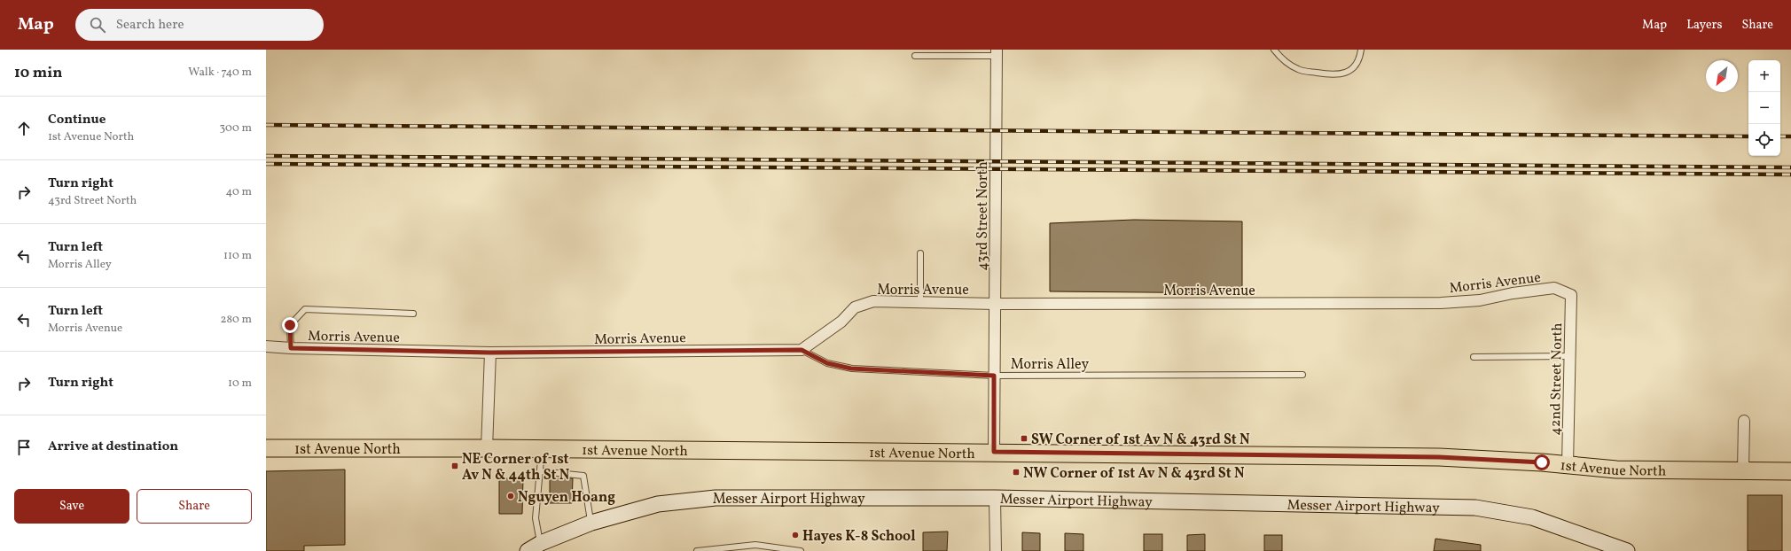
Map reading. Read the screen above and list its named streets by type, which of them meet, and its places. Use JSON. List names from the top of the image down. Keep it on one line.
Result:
{"streets":{"main road":["1st Avenue North","Messer Airport Highway"],"street":["43rd Street North","Morris Avenue","42nd Street North"],"lane":["Morris Alley"]},"crossings":[["43rd Street North","Morris Avenue"],["43rd Street North","Morris Alley"],["43rd Street North","1st Avenue North"],["Morris Avenue","Morris Alley"],["Morris Avenue","42nd Street North"],["42nd Street North","1st Avenue North"]],"places":{"transit":["SW Corner of 1st Av N & 43rd St N","NE Corner of 1st Av N & 44th St N","NW Corner of 1st Av N & 43rd St N"],"other":["Nguyen Hoang","Hayes K-8 School"]},"north":"bottom left","page":{"header":"Map","search":"Search here","nav":["Map","Layers","Share"],"heading":["10 min","Walk · 740 m"],"map_buttons":["+","−"],"list":[["Continue","1st Avenue North","300 m"],["Turn right","43rd Street North","40 m"],["Turn left","Morris Alley","110 m"],["Turn left","Morris Avenue","280 m"],["Turn right","10 m"],"Arrive at destination"],"buttons":["Save","Share"]}}
